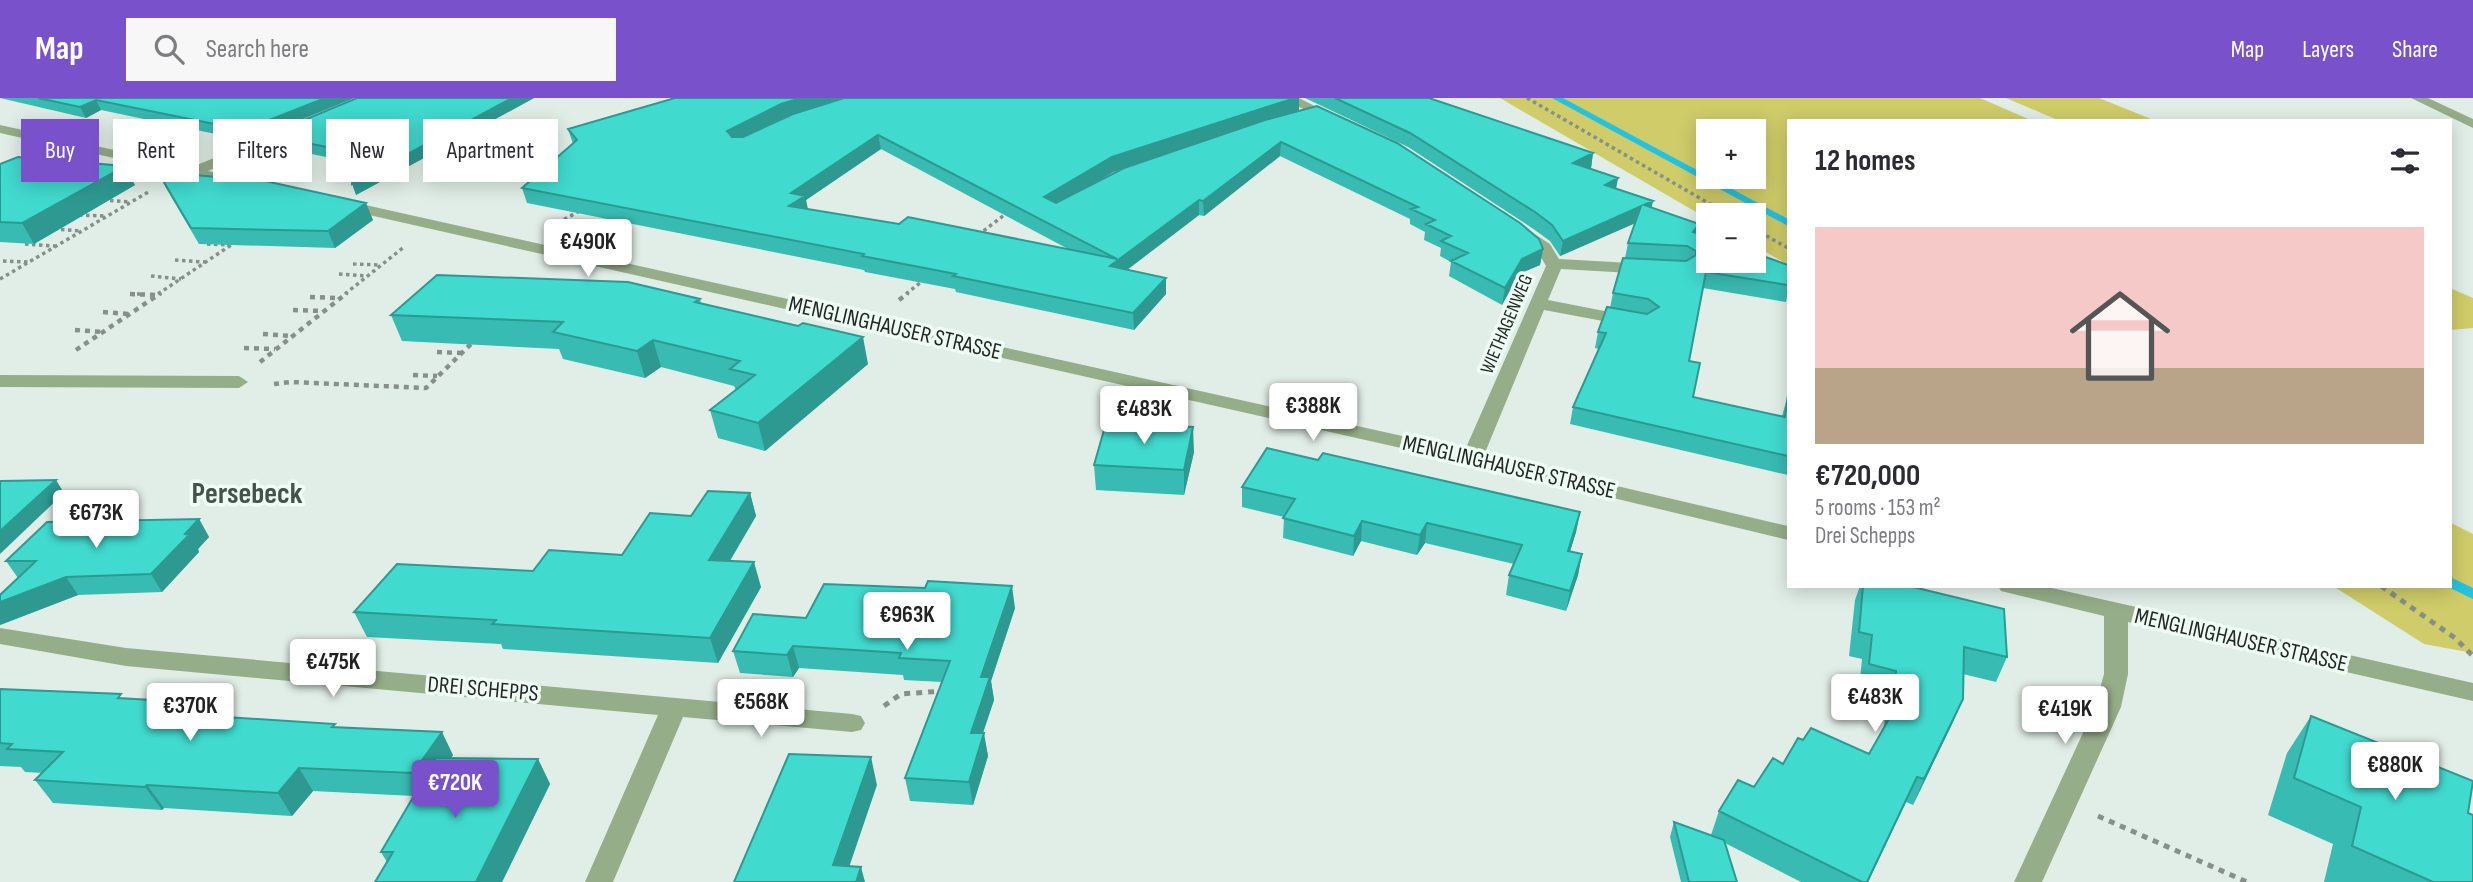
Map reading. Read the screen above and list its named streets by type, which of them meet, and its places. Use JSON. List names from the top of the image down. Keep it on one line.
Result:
{"streets":{"street":["WIETHAGENWEG","MENGLINGHAUSER STRASSE","DREI SCHEPPS"]},"crossings":[["WIETHAGENWEG","MENGLINGHAUSER STRASSE"]],"districts":["Persebeck"],"page":{"header":"Map","search":"Search here","nav":["Map","Layers","Share"],"map_buttons":["+","−"],"chip":["Buy","Rent","Filters","New","Apartment"],"heading":"12 homes","list":[{"name":"€720,000","note":"5 rooms · 153 m² · Drei Schepps"}],"price":["€490K","€388K","€483K","€673K","€963K","€475K","€483K","€568K","€370K","€419K","€880K","€720K"]}}
